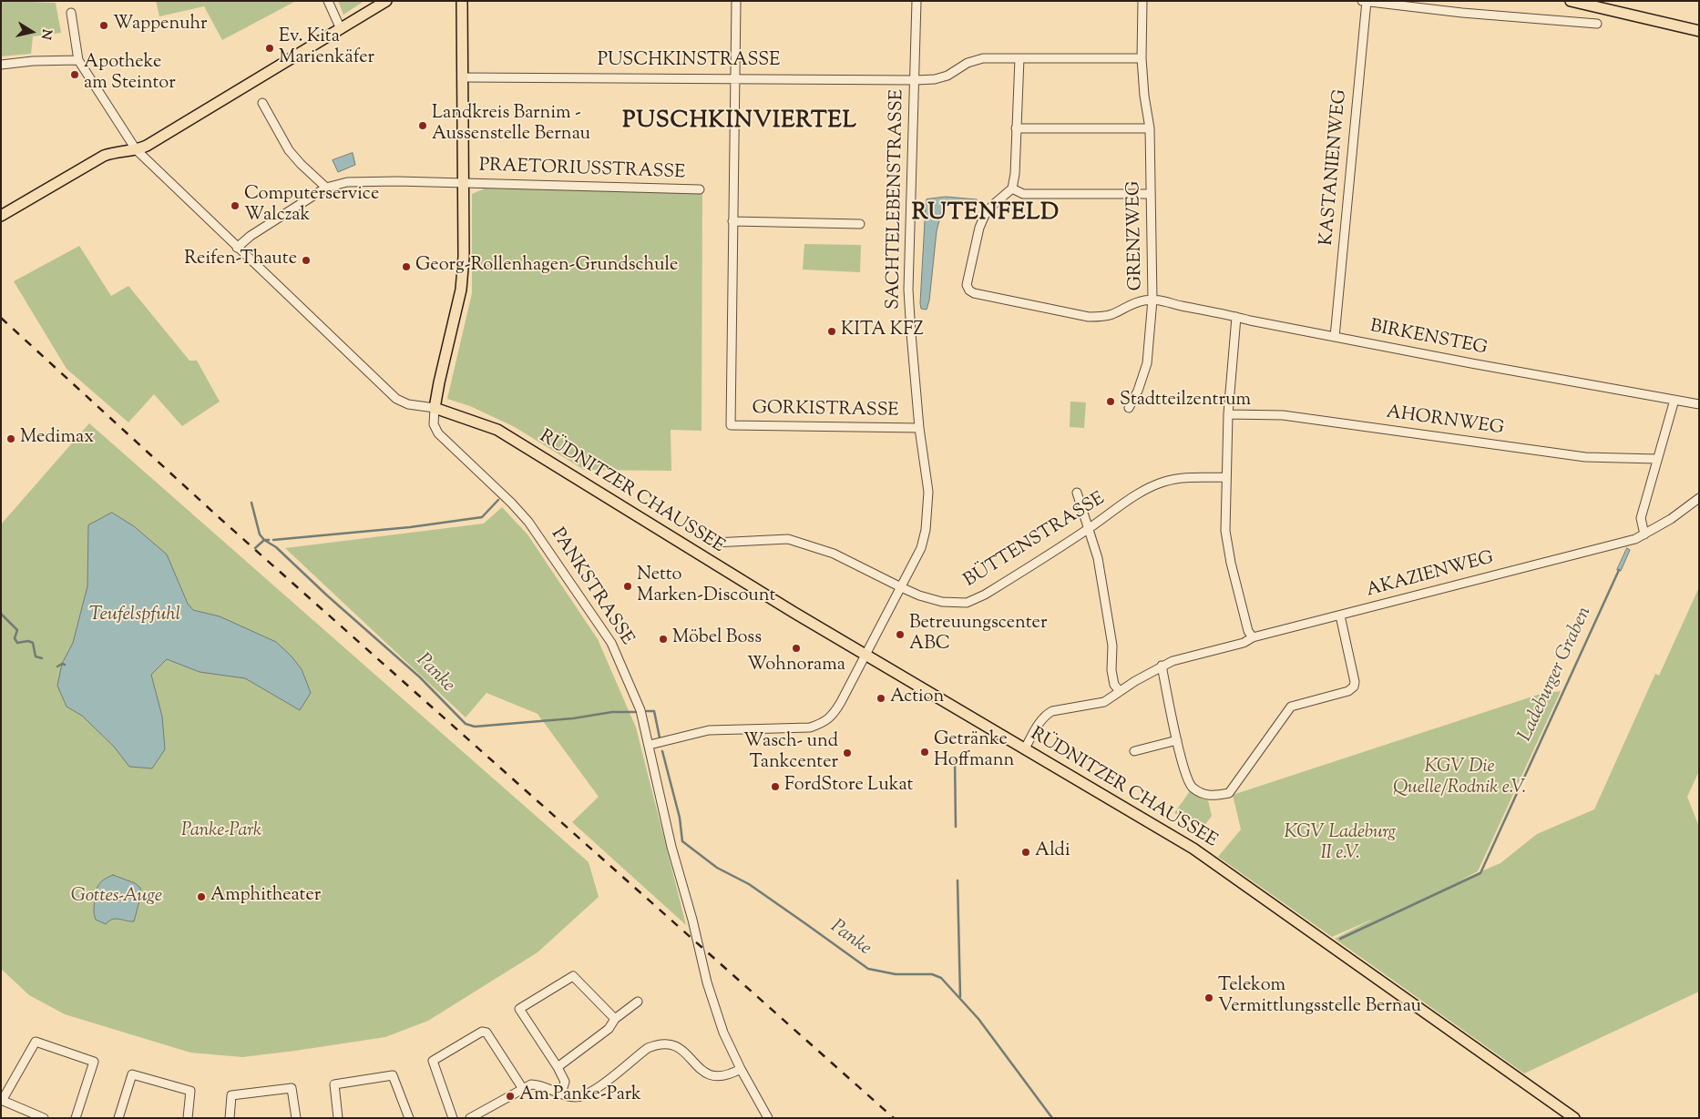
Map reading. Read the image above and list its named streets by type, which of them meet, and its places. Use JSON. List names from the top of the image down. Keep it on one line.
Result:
{"streets":{"main road":["RÜDNITZER CHAUSSEE"],"street":["PUSCHKINSTRASSE","KASTANIENWEG","PRAETORIUSSTRASSE","SACHTELEBENSTRASSE","GRENZWEG","BIRKENSTEG","GORKISTRASSE","AHORNWEG","BÜTTENSTRASSE","AKAZIENWEG","PANKSTRASSE"]},"crossings":[["PUSCHKINSTRASSE","SACHTELEBENSTRASSE"],["KASTANIENWEG","BIRKENSTEG"],["SACHTELEBENSTRASSE","GORKISTRASSE"],["SACHTELEBENSTRASSE","RÜDNITZER CHAUSSEE"],["SACHTELEBENSTRASSE","BÜTTENSTRASSE"],["SACHTELEBENSTRASSE","PANKSTRASSE"],["GRENZWEG","BIRKENSTEG"],["RÜDNITZER CHAUSSEE","AKAZIENWEG"],["RÜDNITZER CHAUSSEE","PANKSTRASSE"]],"districts":["PUSCHKINVIERTEL","RUTENFELD"],"water":["Teufelspfuhl","Panke","Ladeburger Graben","Gottes-Auge"],"parks":["KGV Die Quelle/Rodnik e.V.","Panke-Park","KGV Ladeburg II e.V."],"places":["Wappenuhr","Ev. Kita Marienkäfer","Apotheke am Steintor","Landkreis Barnim - Aussenstelle Bernau","Computerservice Walczak","Reifen-Thaute","Georg-Rollenhagen-Grundschule","KITA KFZ","Stadtteilzentrum","Medimax","Netto Marken-Discount","Betreuungscenter ABC","Möbel Boss","Wohnorama","Action","Getränke Hoffmann","Wasch- und Tankcenter","FordStore Lukat","Aldi","Amphitheater","Telekom Vermittlungsstelle Bernau","Am Panke-Park"],"north":"right"}
